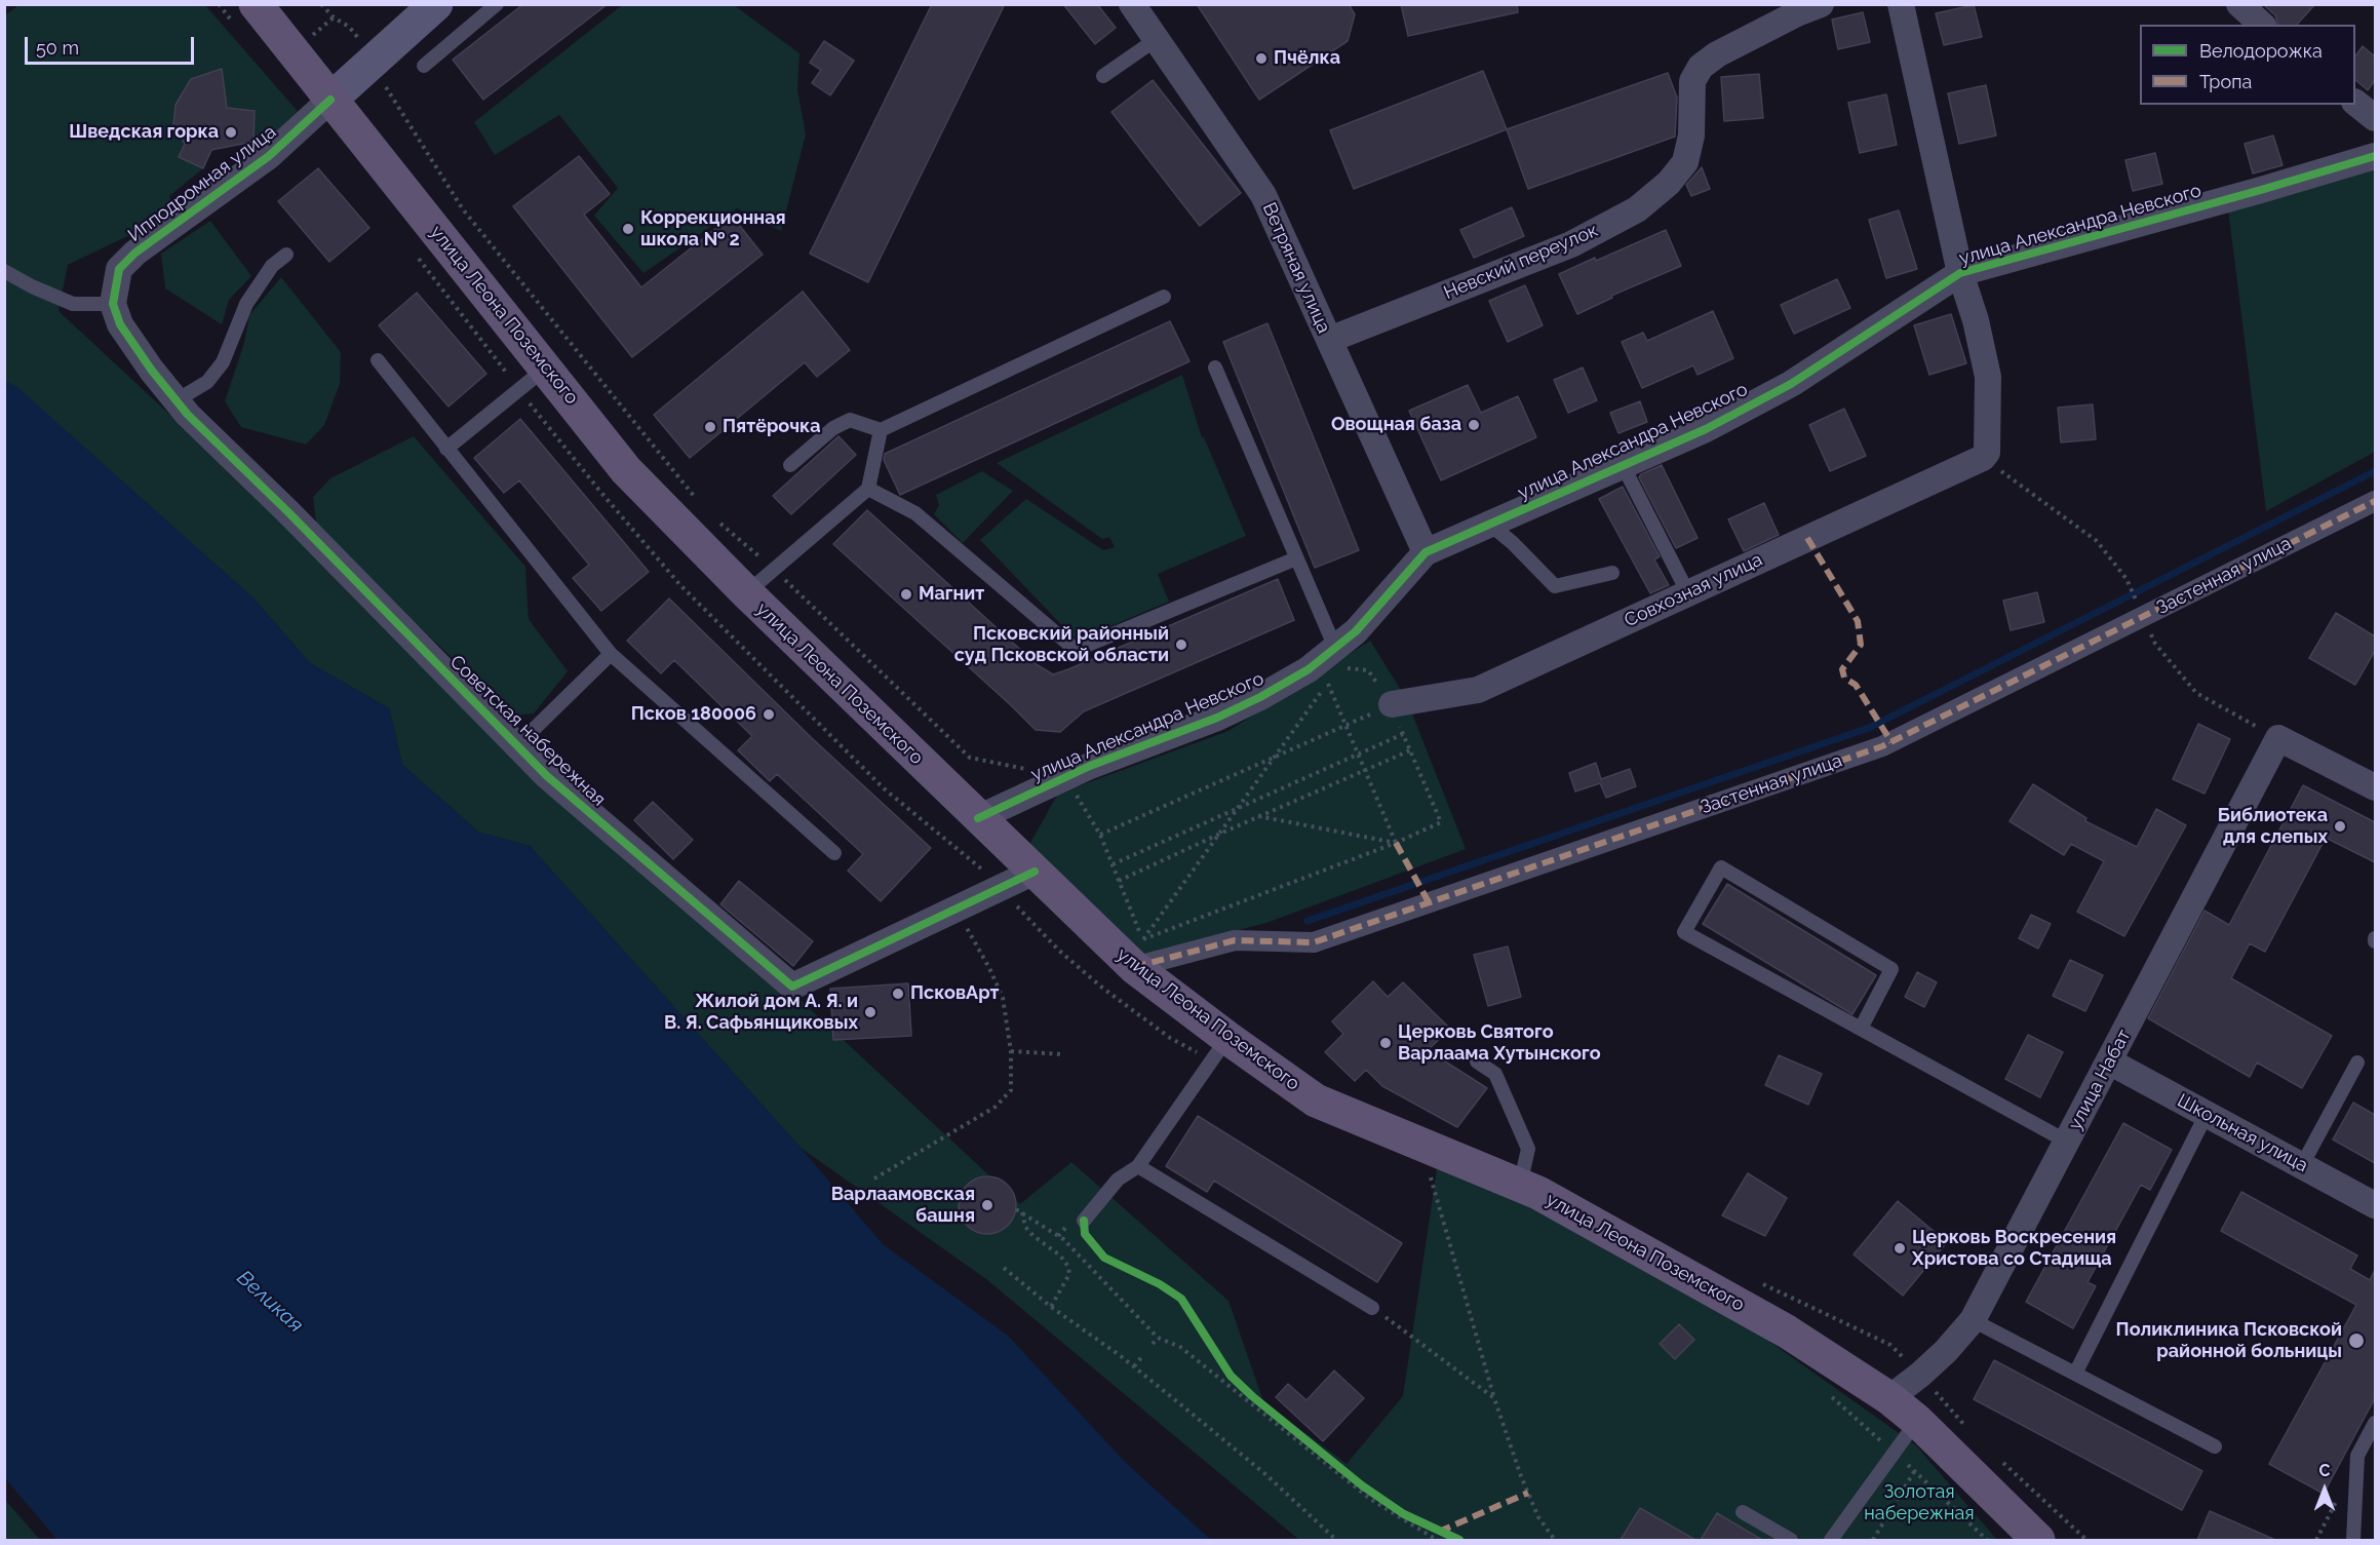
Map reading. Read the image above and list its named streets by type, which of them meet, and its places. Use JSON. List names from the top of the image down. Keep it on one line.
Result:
{"streets":{"main road":["Ипподромная улица","улица Леона Поземского"],"street":["улица Александра Невского","Невский переулок","Ветряная улица","Застенная улица","Совхозная улица","Советская набережная","улица Набат","Школьная улица"]},"crossings":[["Ипподромная улица","улица Леона Поземского"],["Ипподромная улица","Советская набережная"],["улица Александра Невского","Ветряная улица"],["улица Александра Невского","улица Леона Поземского"],["Невский переулок","Ветряная улица"],["улица Леона Поземского","Застенная улица"],["улица Леона Поземского","Советская набережная"],["улица Леона Поземского","улица Набат"],["улица Набат","Школьная улица"]],"water":["Великая"],"parks":["Золотая набережная"],"places":["Пчёлка","Шведская горка","Коррекционная школа № 2","Овощная база","Пятёрочка","Магнит","Псковский районный суд Псковской области","Псков 180006","Библиотека для слепых","ПсковАрт","Жилой дом А. Я. и В. Я. Сафьянщиковых","Церковь Святого Варлаама Хутынского","Варлаамовская башня","Церковь Воскресения Христова со Стадища","Поликлиника Псковской районной больницы"],"legend":["Велодорожка","Тропа"],"scale_bar":"50 m","north":"top"}
